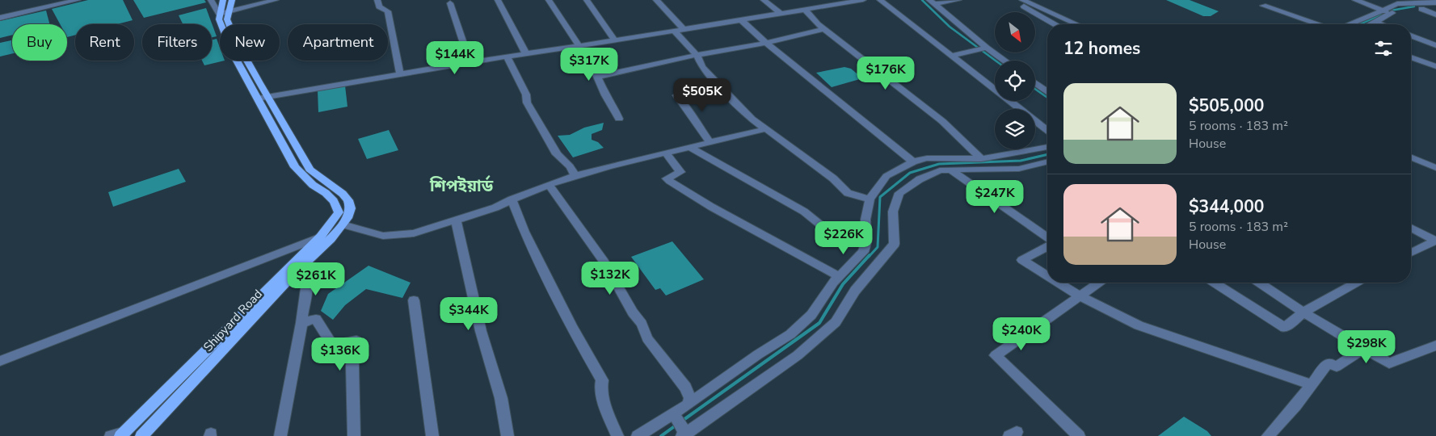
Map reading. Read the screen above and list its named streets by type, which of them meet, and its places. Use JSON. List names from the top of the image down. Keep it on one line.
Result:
{"streets":{"main road":["Shipyard Road"]},"districts":["শিপইয়ার্ড"],"north":"bottom right","page":{"chip":["Buy","Rent","Filters","New","Apartment"],"heading":"12 homes","price":["$144K","$317K","$176K","$505K","$247K","$226K","$132K","$261K","$344K","$240K","$298K","$136K"],"list":[{"name":"$505,000","note":"5 rooms · 183 m² · House"},{"name":"$344,000","note":"5 rooms · 183 m² · House"}]}}
